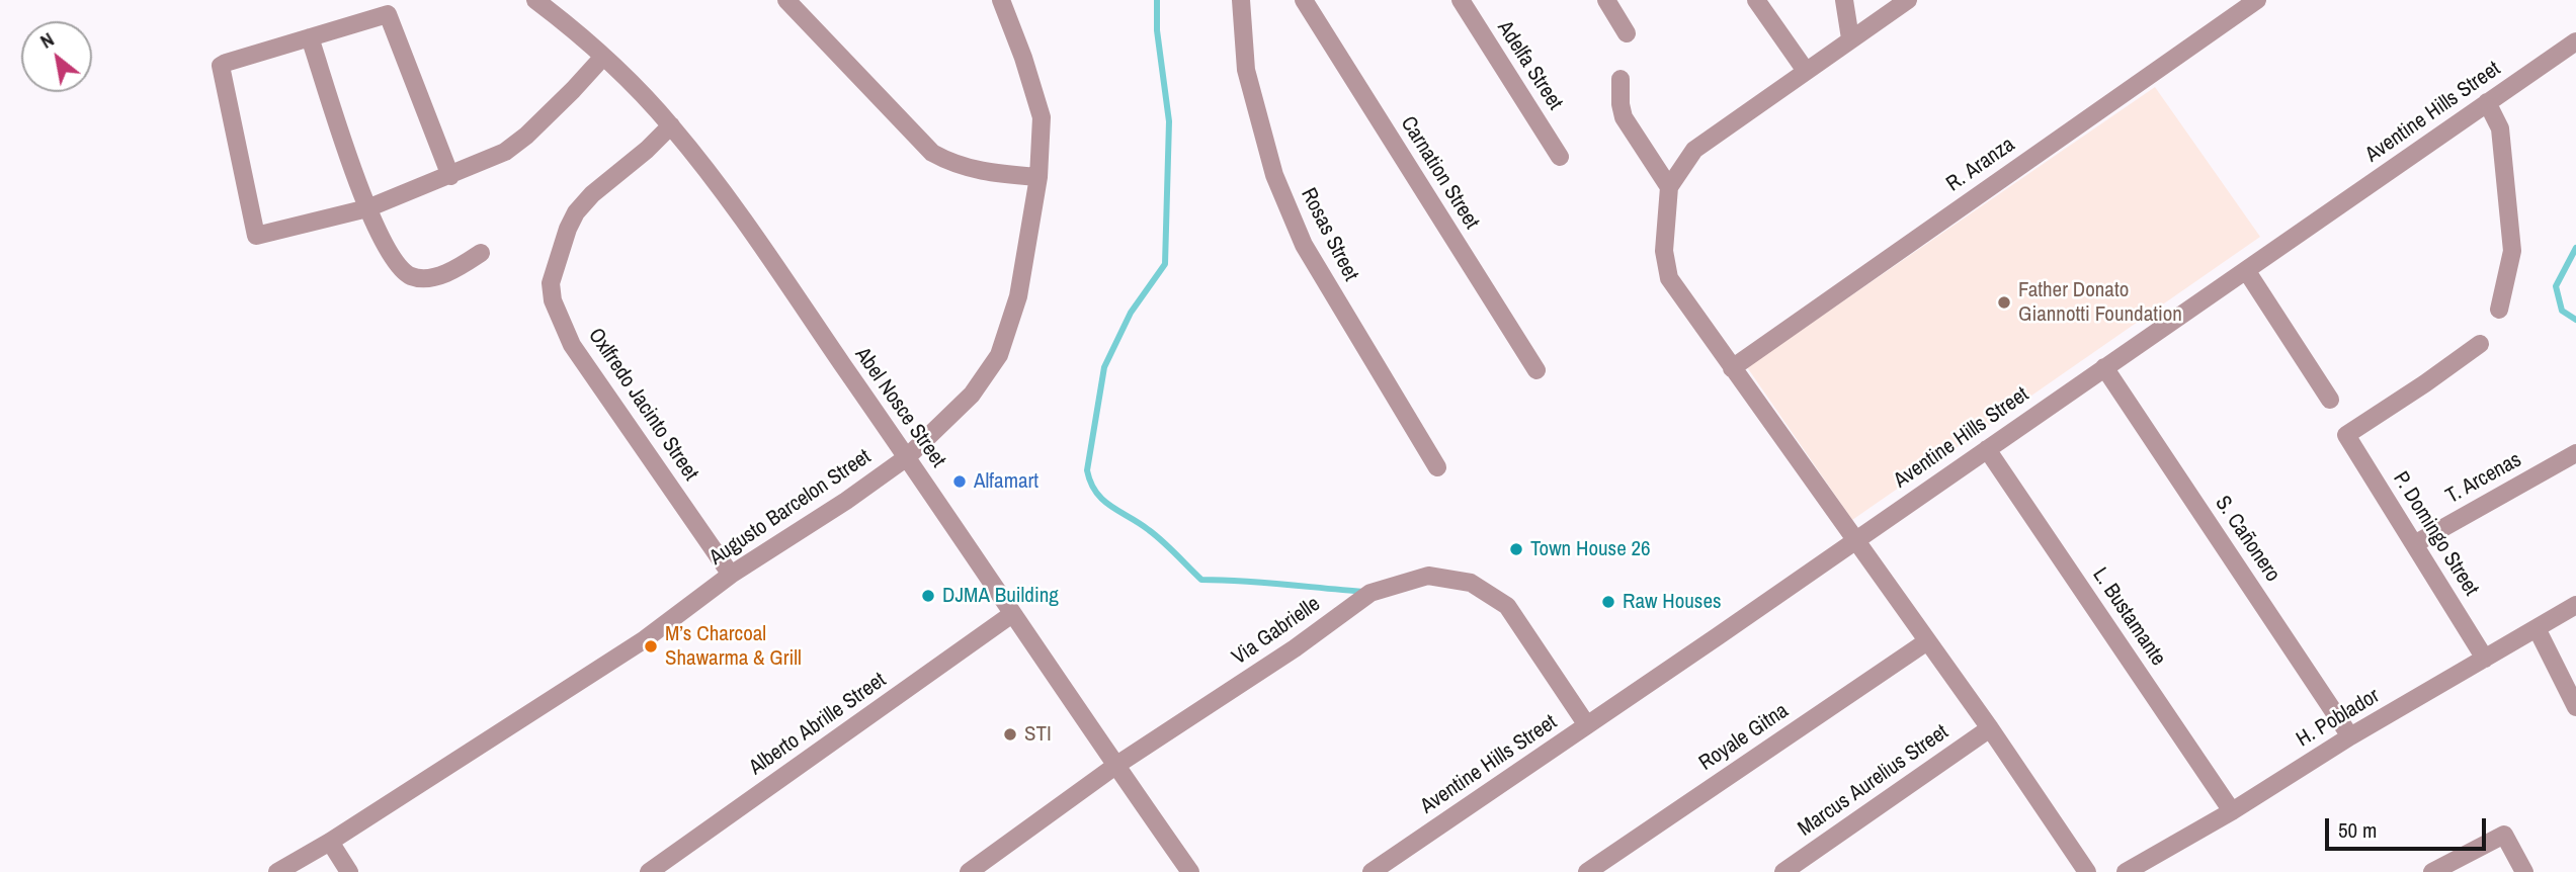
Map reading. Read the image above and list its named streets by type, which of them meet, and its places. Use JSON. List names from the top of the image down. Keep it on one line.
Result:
{"streets":{"street":["Adelfa Street","Aventine Hills Street","R. Aranza","Carnation Street","Rosas Street","Oxlfredo Jacinto Street","Abel Nosce Street","T. Arcenas","Augusto Barcelon Street","P. Domingo Street","S. Cañonero","L. Bustamante","Via Gabrielle","H. Poblador","Alberto Abrille Street","Royale Gitna","Marcus Aurelius Street"]},"crossings":[["Aventine Hills Street","S. Cañonero"],["Aventine Hills Street","L. Bustamante"],["Aventine Hills Street","Via Gabrielle"],["Oxlfredo Jacinto Street","Abel Nosce Street"],["Oxlfredo Jacinto Street","Augusto Barcelon Street"],["Abel Nosce Street","Augusto Barcelon Street"],["Abel Nosce Street","Via Gabrielle"],["Abel Nosce Street","Alberto Abrille Street"],["T. Arcenas","P. Domingo Street"],["P. Domingo Street","H. Poblador"],["S. Cañonero","H. Poblador"],["L. Bustamante","H. Poblador"]],"places":["Father Donato Giannotti Foundation","Alfamart","Town House 26","DJMA Building","Raw Houses","M’s Charcoal Shawarma & Grill","STI"],"scale_bar":"50 m","north":"top left"}
